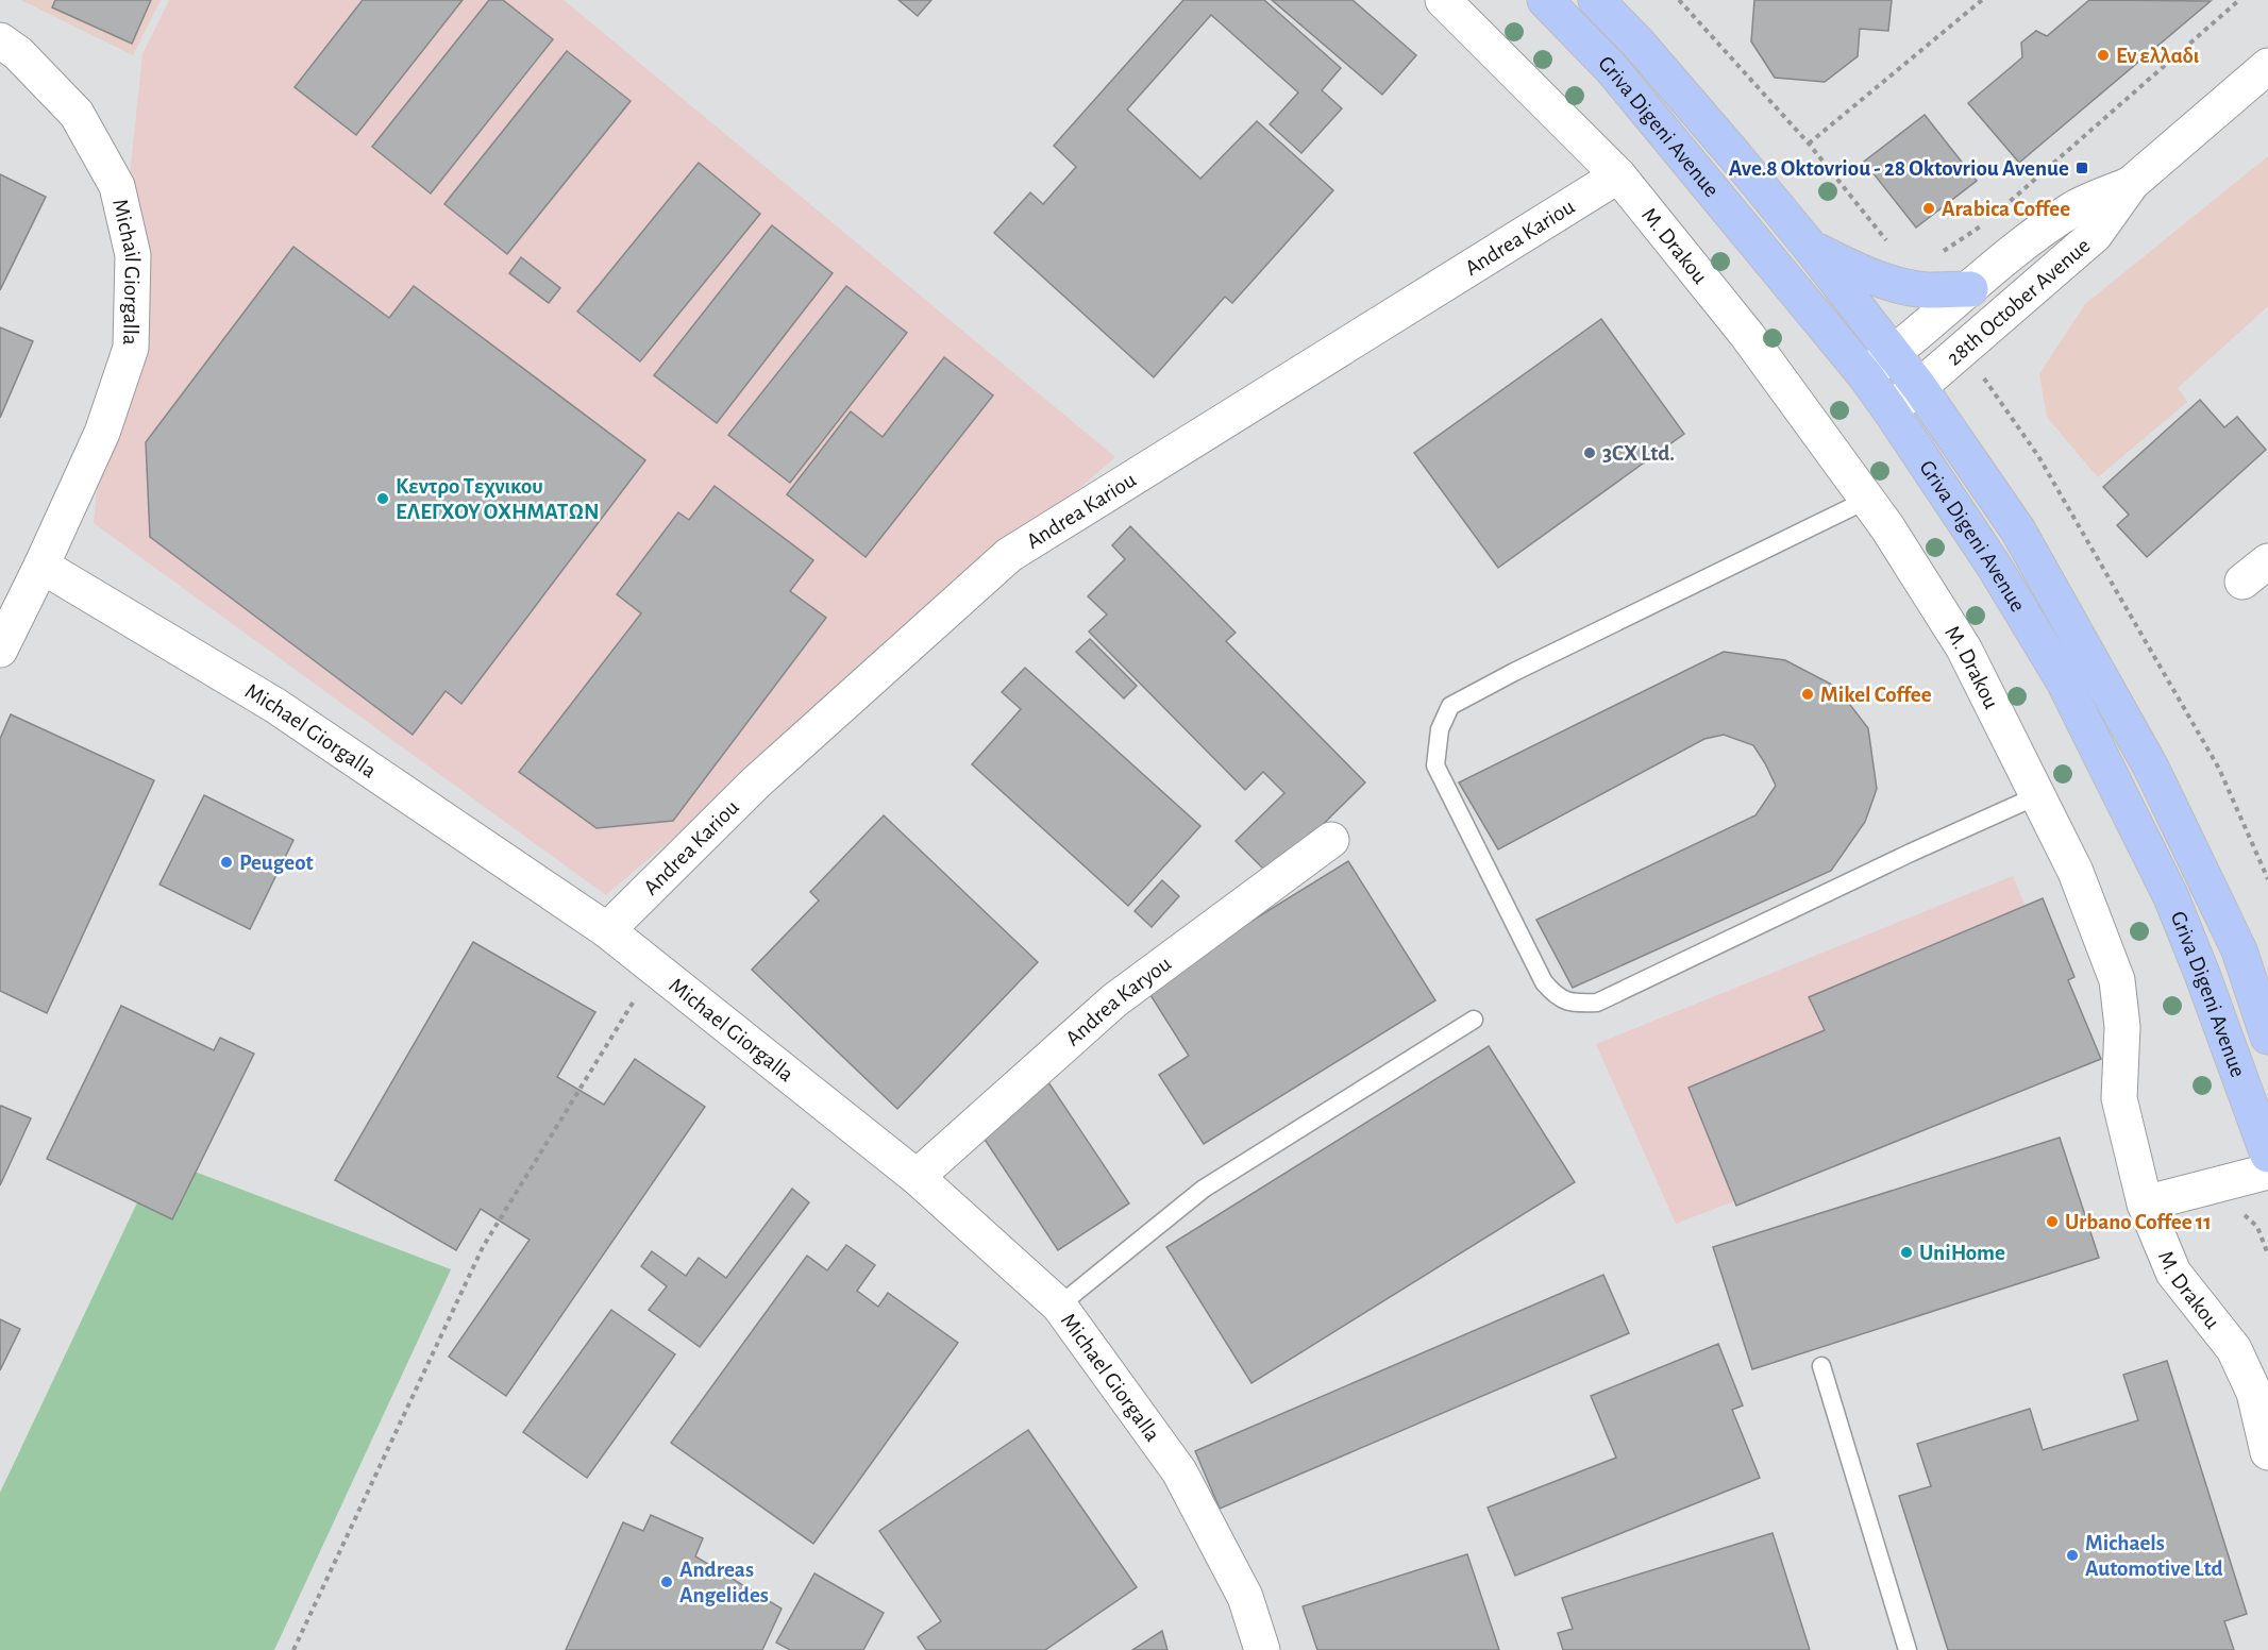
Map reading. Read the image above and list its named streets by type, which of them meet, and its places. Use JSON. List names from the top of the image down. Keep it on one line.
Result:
{"streets":{"main road":["Griva Digeni Avenue"],"street":["Andrea Kariou","M. Drakou","Michail Giorgalla","28th October Avenue","Michael Giorgalla","Andrea Karyou"]},"crossings":[["Griva Digeni Avenue","28th October Avenue"],["Andrea Kariou","M. Drakou"],["Andrea Kariou","Michael Giorgalla"],["Michail Giorgalla","Michael Giorgalla"],["Michael Giorgalla","Andrea Karyou"]],"places":{"other":["Εν ελλαδι","Arabica Coffee","3CX Ltd.","Κεντρο Τεχνικου ΕΛΕΓΧΟΥ ΟΧΗΜΑΤΩΝ","Mikel Coffee","Peugeot","Urbano Coffee 11","UniHome","Michaels Automotive Ltd","Andreas Angelides"],"transit":["Ave.8 Oktovriou - 28 Oktovriou Avenue"]}}
